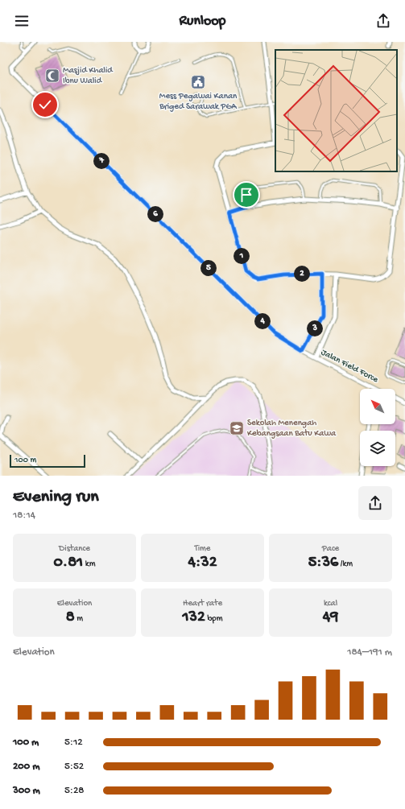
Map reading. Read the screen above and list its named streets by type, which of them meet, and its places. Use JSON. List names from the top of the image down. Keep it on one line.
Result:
{"streets":{"street":["Jalan Field Force"]},"places":{"mosque":["Masjid Khalid Ibnu Walid"],"public building":["Mess Pegawai Kanan Briged Sarawak PGA"],"school or university":["Sekolah Menengah Kebangsaan Batu Kawa"]},"scale_bar":"100 m","north":"top left","page":{"header":"Runloop","pins":["7","6","1","5","2","4","3"],"scale":"100 m","heading":["Evening run","18:14"],"stats":[["Distance","0.81 km"],["Time","4:32"],["Pace","5:36 /km"],["Elevation","8 m"],["Heart rate","132 bpm"],["kcal","49"]],"chart":["Elevation","184–191 m"],"list":[{"name":"100 m","note":"5:12"},{"name":"200 m","note":"5:52"},{"name":"300 m","note":"5:28"}]}}
